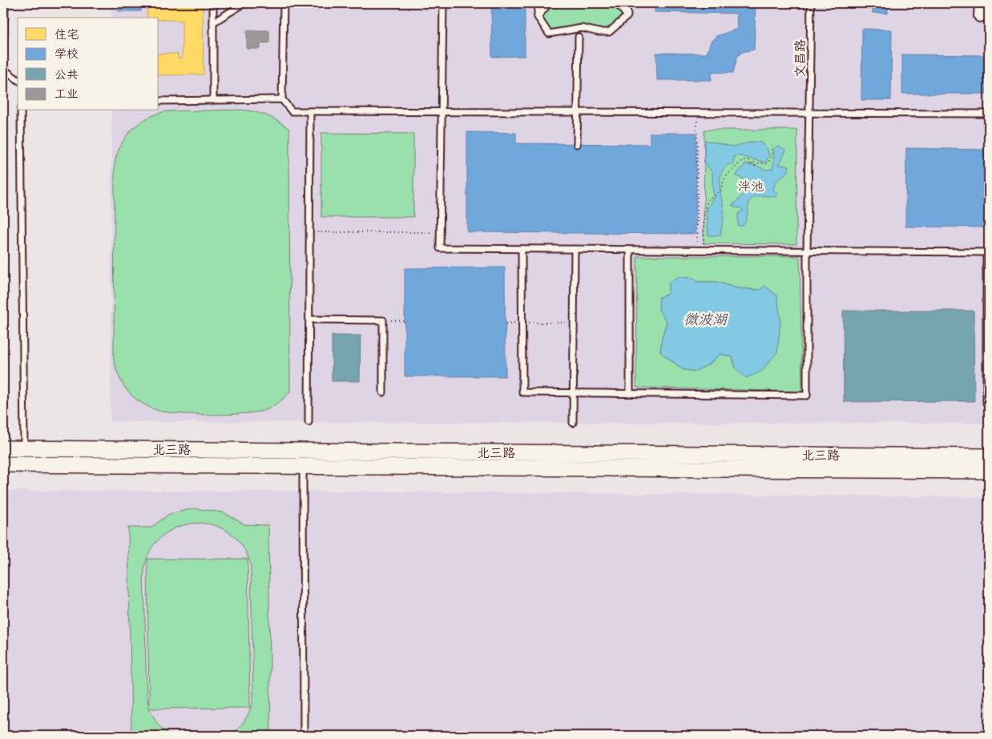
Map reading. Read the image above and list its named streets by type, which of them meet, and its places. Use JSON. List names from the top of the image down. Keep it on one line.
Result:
{"streets":{"main road":["北三路"],"lane":["文昌路"]},"water":["微波湖"],"parks":["泮池"],"legend":["住宅","学校","公共","工业"]}
